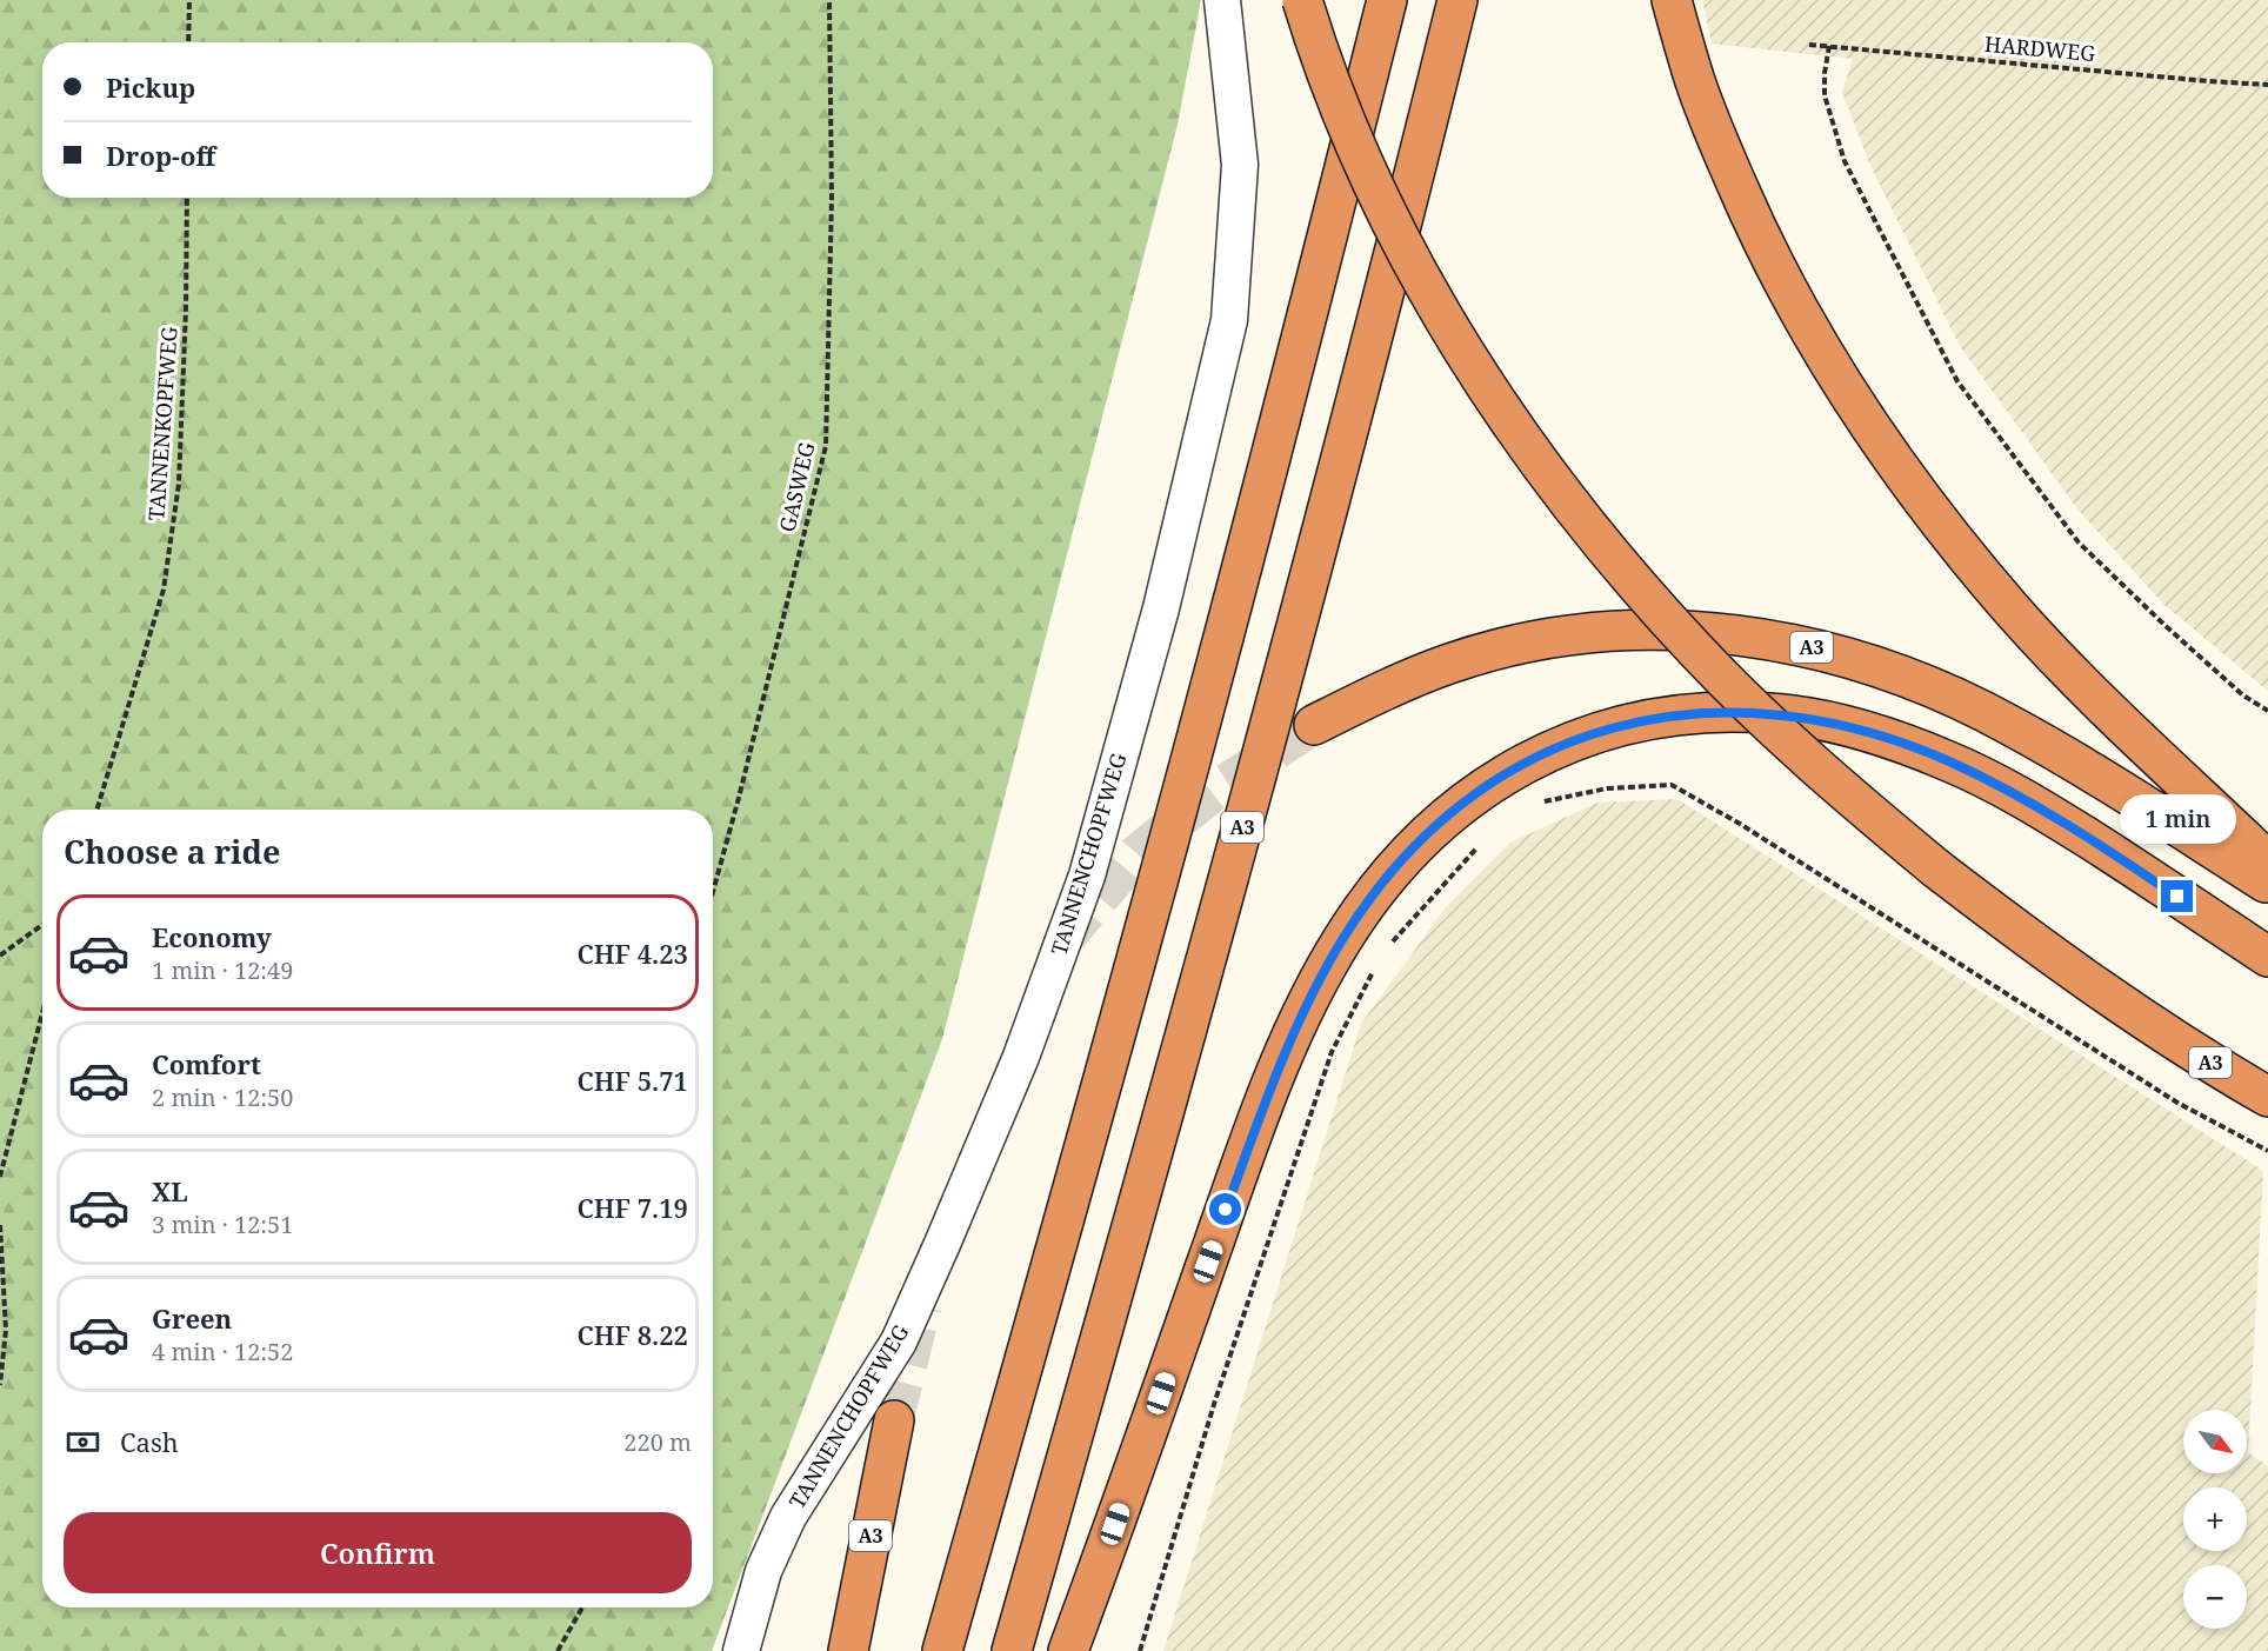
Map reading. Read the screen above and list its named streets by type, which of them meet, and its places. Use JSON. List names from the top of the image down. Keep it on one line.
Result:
{"streets":{"highway":["A3"],"street":["TANNENCHOPFWEG"],"path":["HARDWEG","TANNENKOPFWEG","GASWEG"]},"north":"bottom right","page":{"banner":["Pickup","Drop-off"],"bubble":"1 min","heading":"Choose a ride","list":[{"name":"Economy","note":"1 min · 12:49","value":"CHF 4.23"},{"name":"Comfort","note":"2 min · 12:50","value":"CHF 5.71"},{"name":"XL","note":"3 min · 12:51","value":"CHF 7.19"},{"name":"Green","note":"4 min · 12:52","value":"CHF 8.22"}],"pay":["Cash","220 m"],"map_buttons":["+","−"],"buttons":"Confirm"}}
